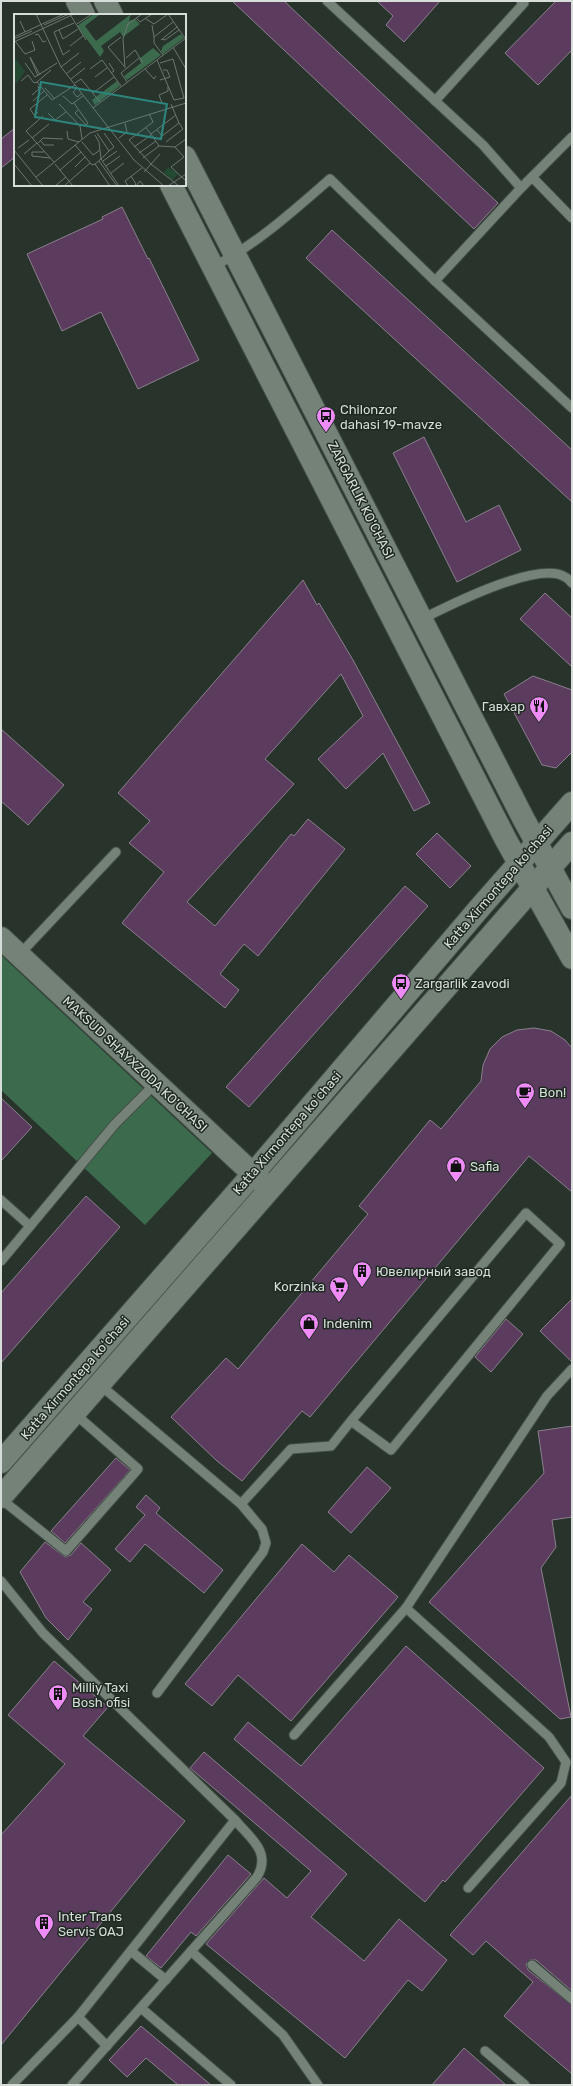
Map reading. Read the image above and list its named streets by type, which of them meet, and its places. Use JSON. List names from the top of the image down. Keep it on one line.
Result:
{"streets":{"main road":["ZARGARLIK KO'CHASI","Katta Xirmontepa koʻchasi","MAKSUD SHAYXZODA KO'CHASI"]},"crossings":[["ZARGARLIK KO'CHASI","Katta Xirmontepa koʻchasi"],["Katta Xirmontepa koʻchasi","MAKSUD SHAYXZODA KO'CHASI"]],"places":{"bus stop":["Chilonzor dahasi 19-mavze","Zargarlik zavodi"],"restaurant":["Гавхар"],"cafe":["Bon!"],"shop":["Safia","Indenim"],"building":["Ювелирный завод","Milliy Taxi Bosh ofisi","Inter Trans Servis OAJ"],"supermarket":["Korzinka"]}}
